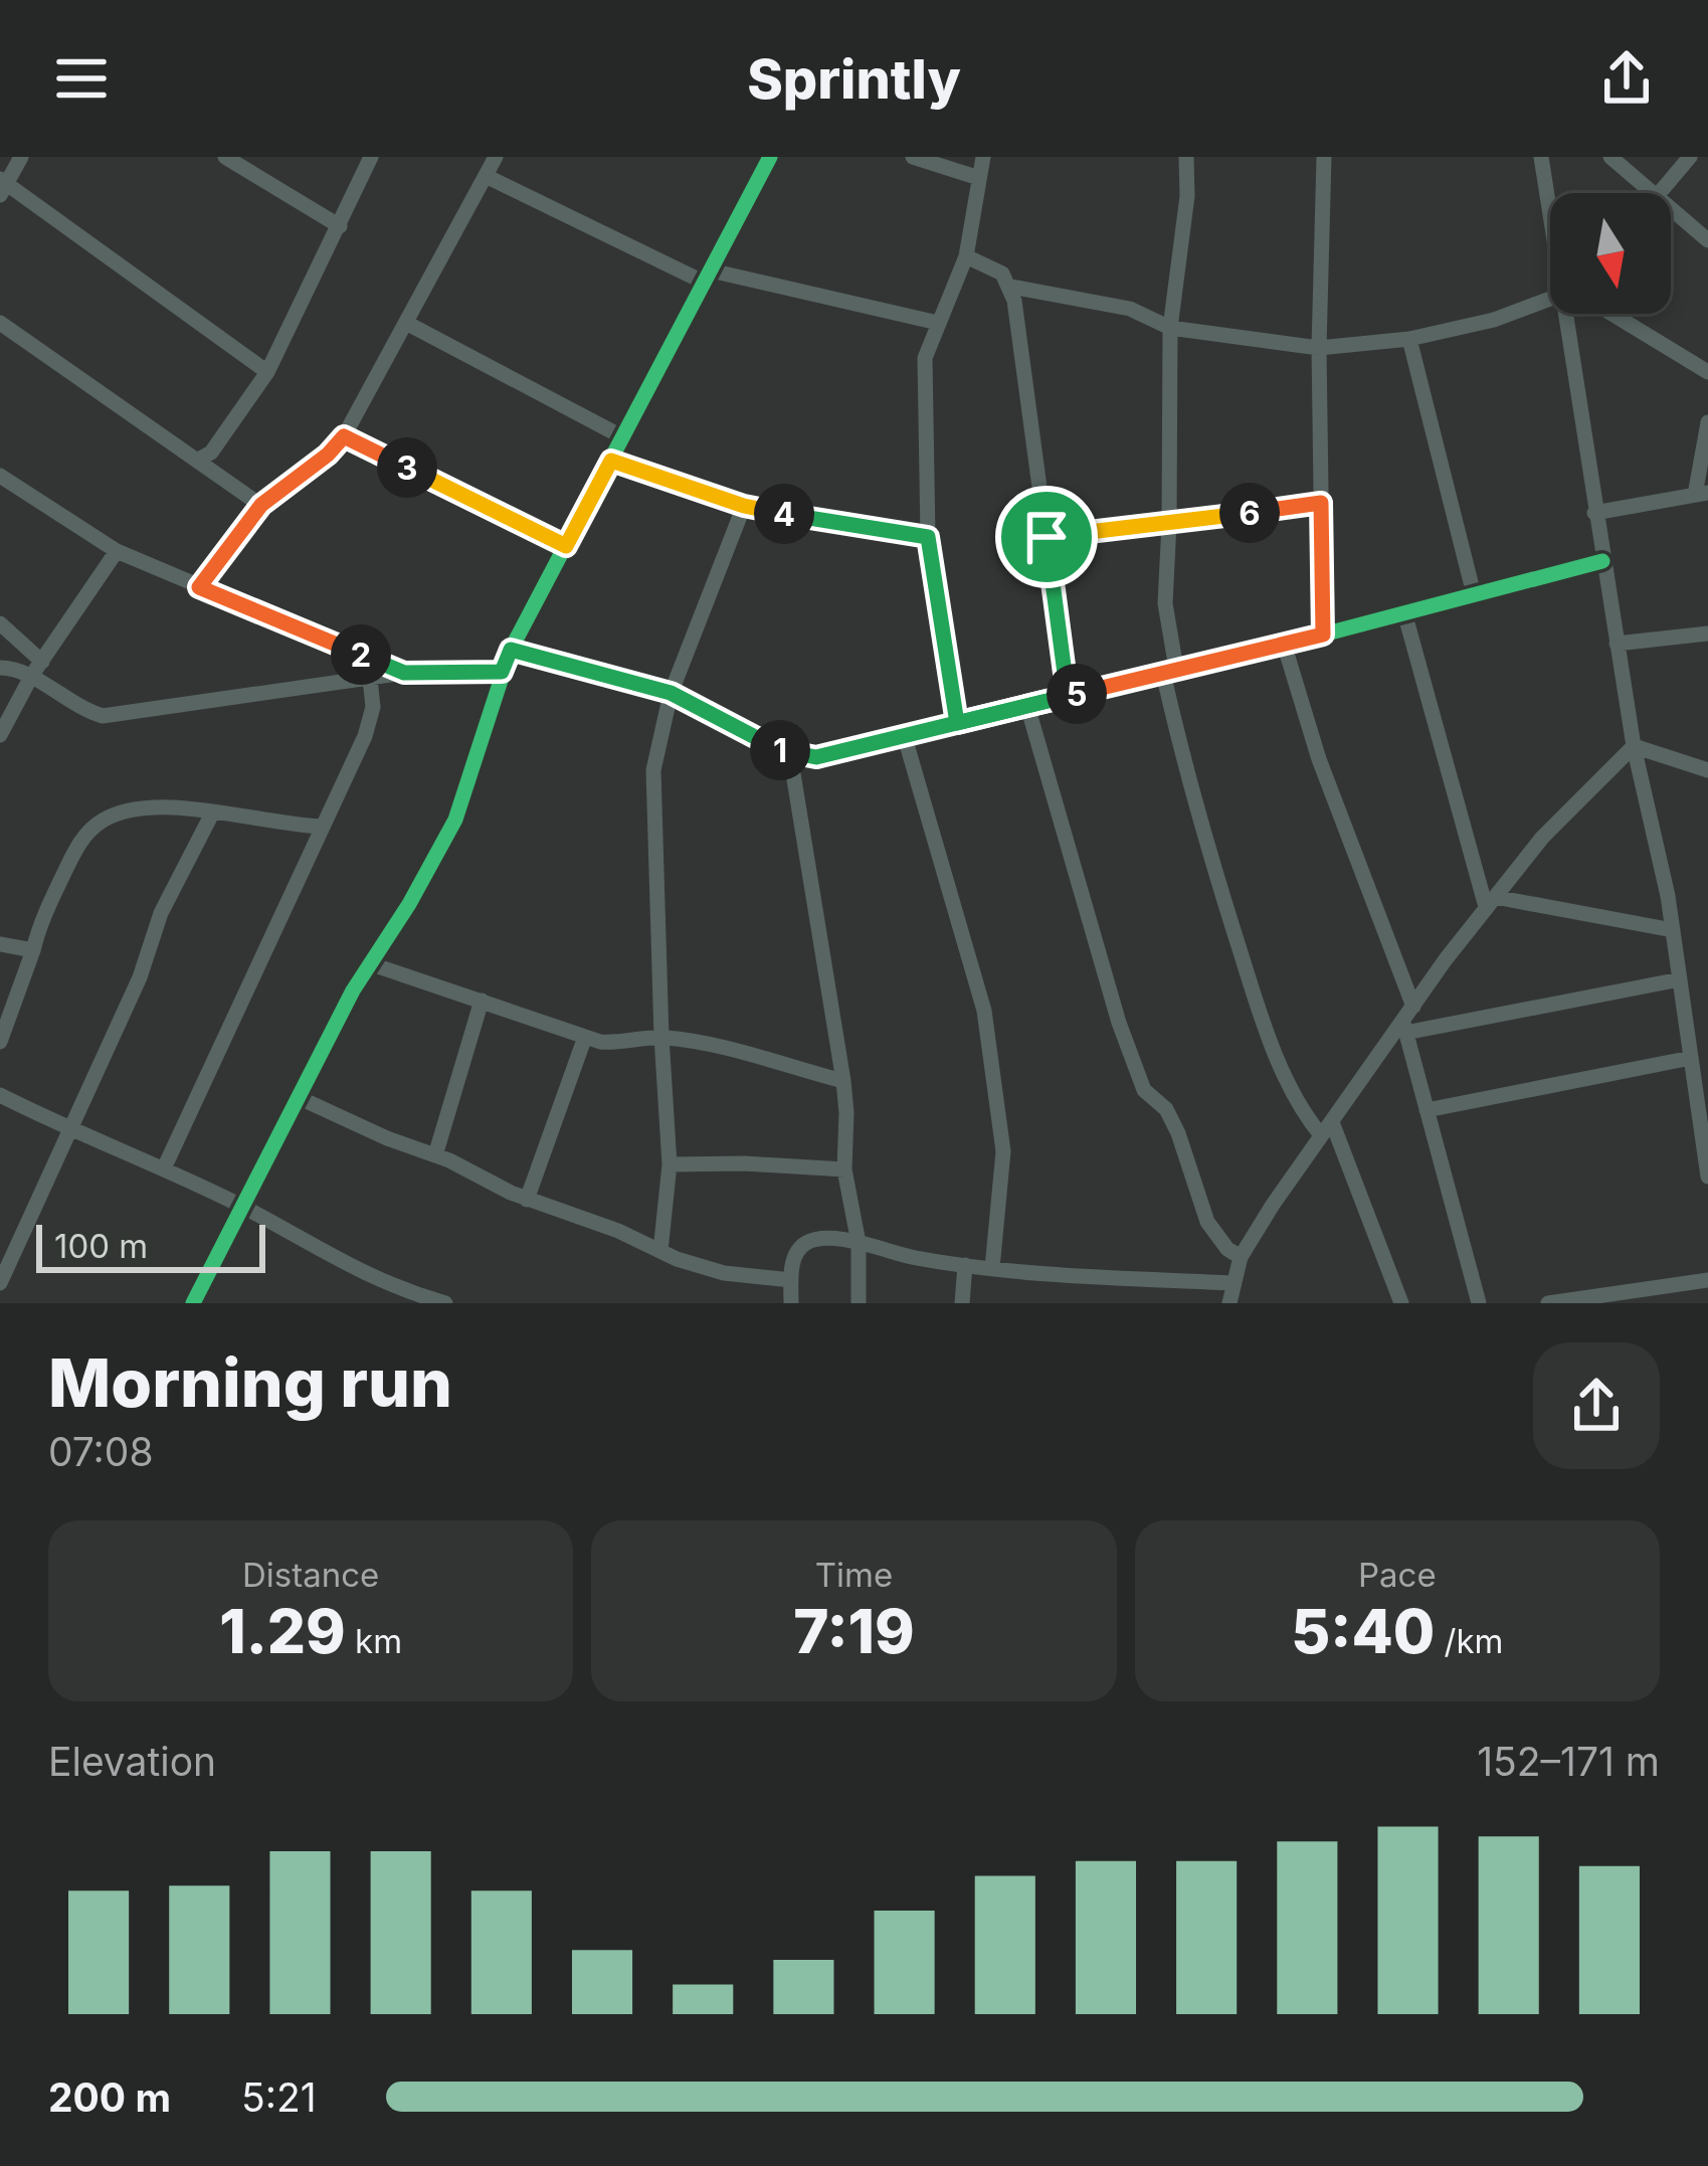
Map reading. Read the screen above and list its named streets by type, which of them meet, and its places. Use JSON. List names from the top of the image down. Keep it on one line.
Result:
{"scale_bar":"100 m","north":"bottom","page":{"header":"Sprintly","pins":["3","6","4","2","5","1"],"scale":"100 m","heading":["Morning run","07:08"],"stats":[["Distance","1.29 km"],["Time","7:19"],["Pace","5:40 /km"]],"chart":["Elevation","152–171 m"],"list":[{"name":"200 m","note":"5:21"}]}}
